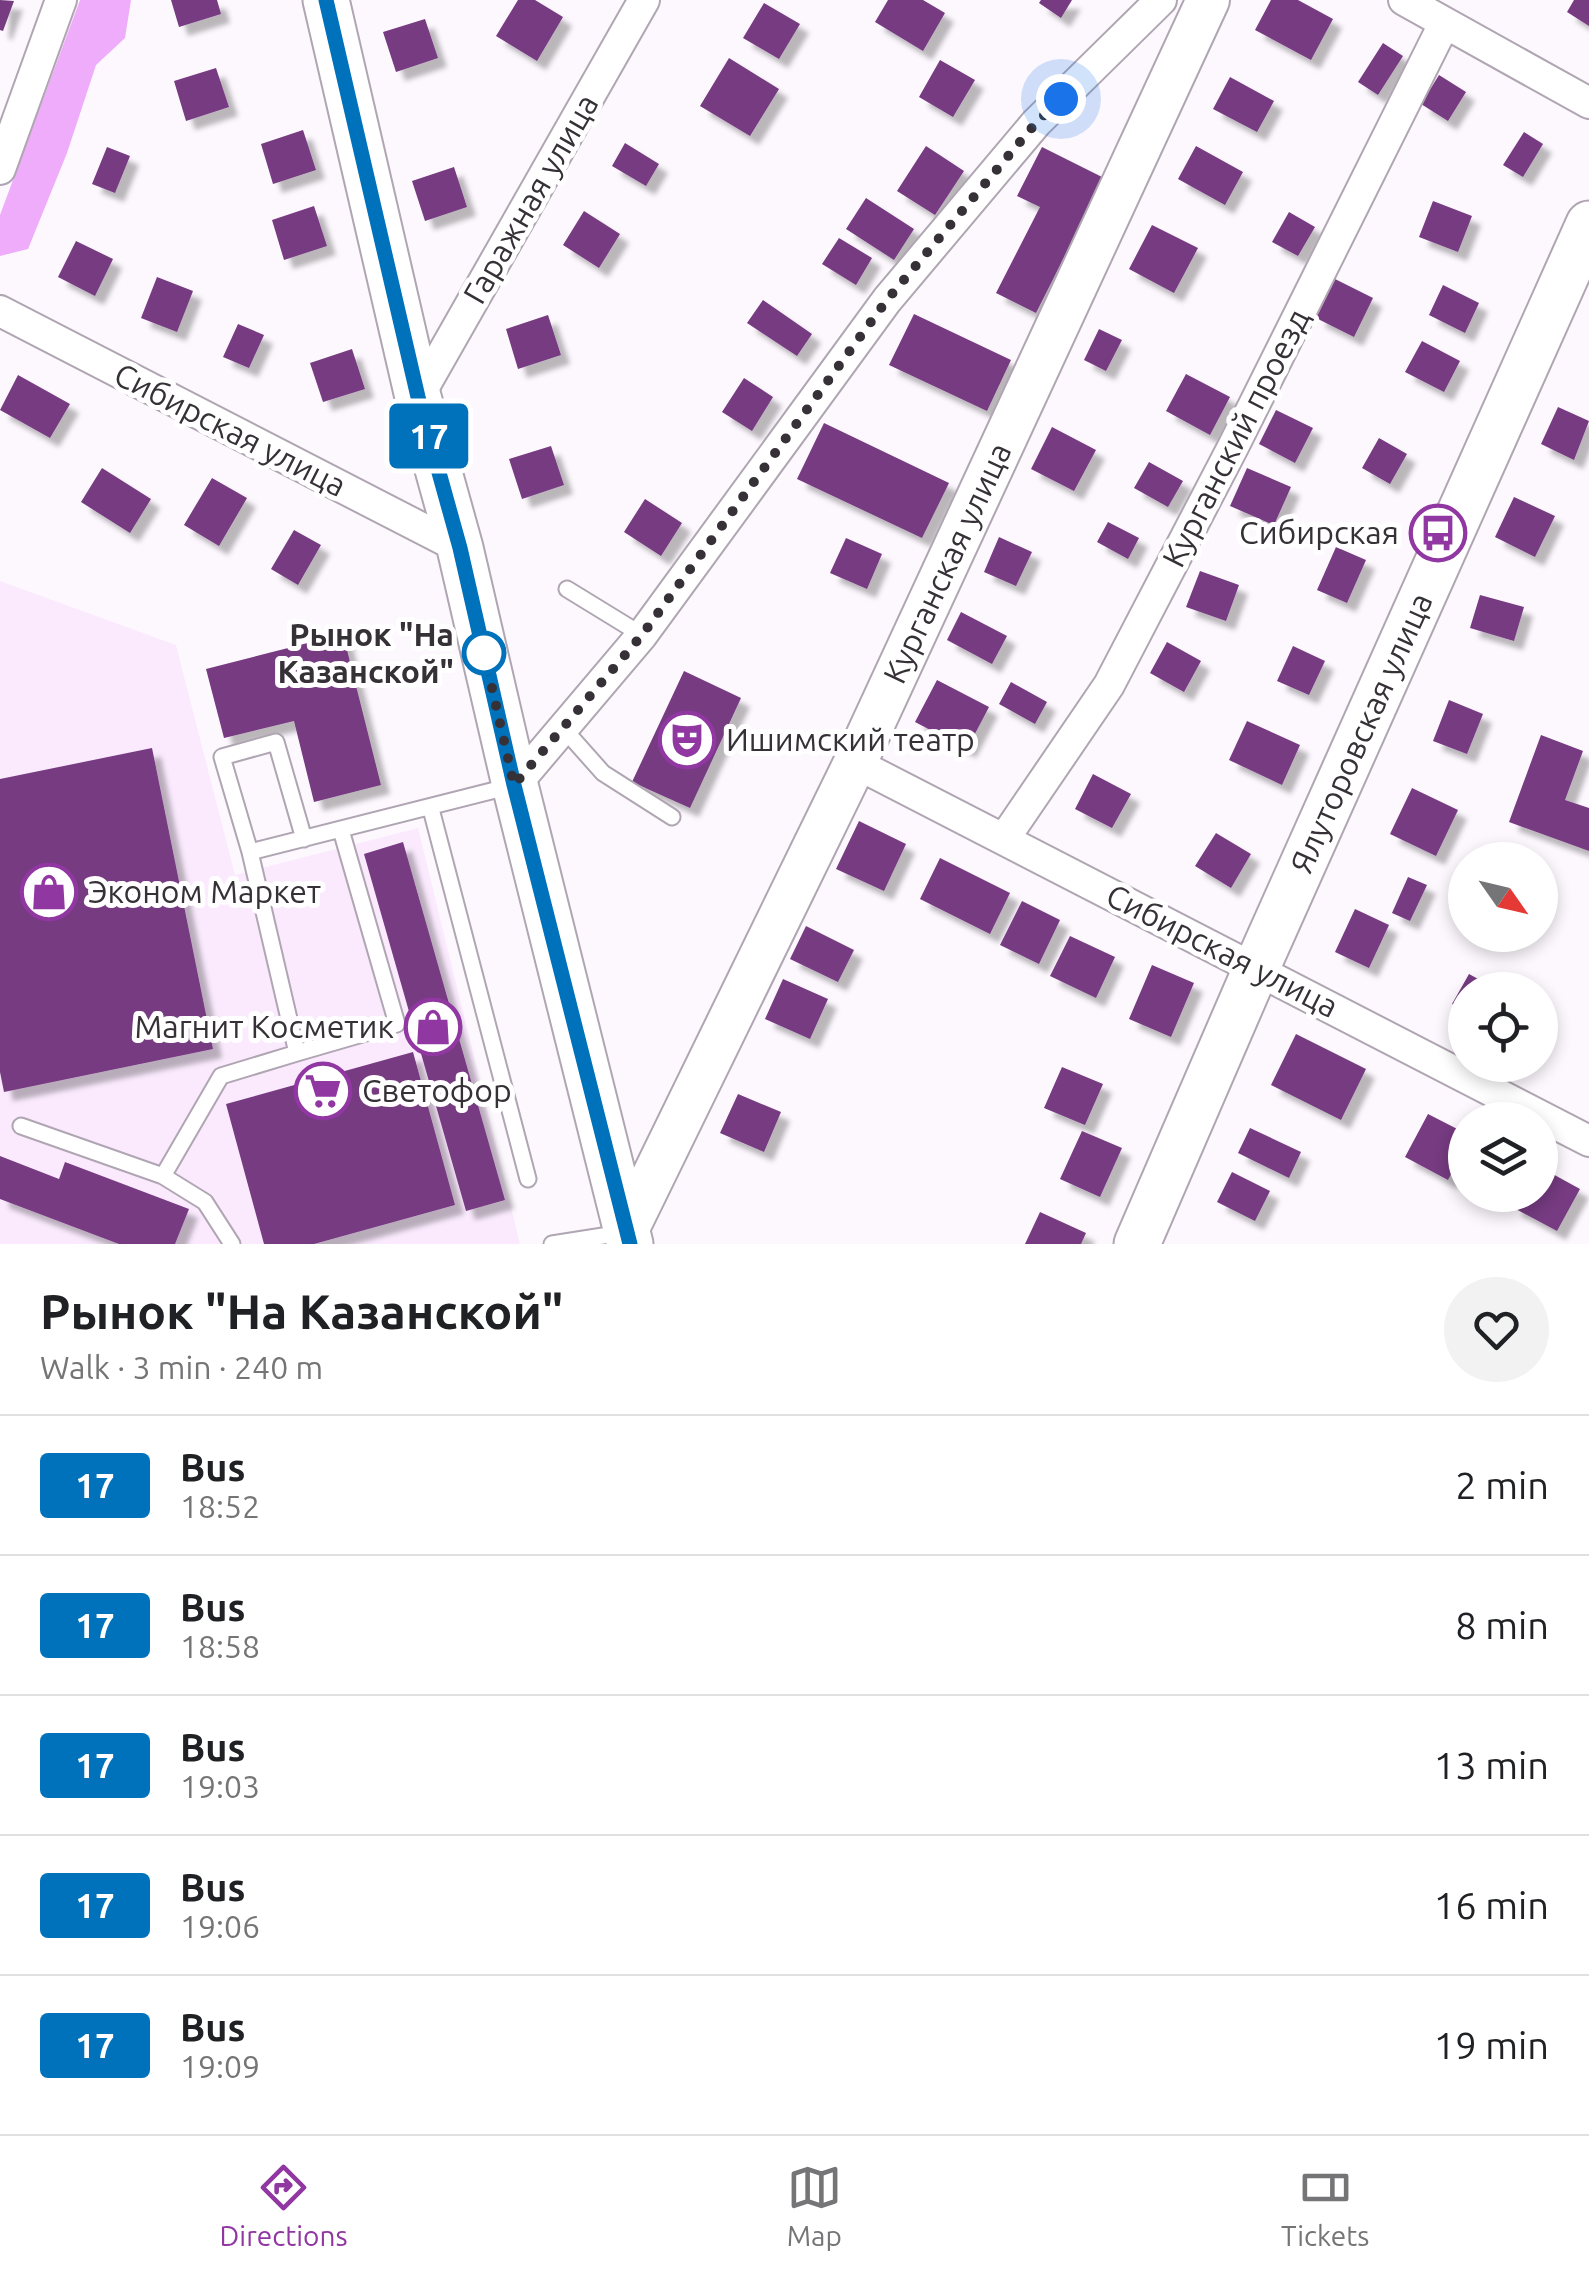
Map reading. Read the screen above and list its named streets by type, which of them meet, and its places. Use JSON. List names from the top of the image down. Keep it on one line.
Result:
{"streets":{"main road":["Курганская улица","Ялуторовская улица"],"street":["Гаражная улица","Сибирская улица","Курганский проезд"]},"crossings":[["Сибирская улица","Курганский проезд"],["Сибирская улица","Курганская улица"],["Сибирская улица","Ялуторовская улица"]],"places":{"bus stop":["Сибирская"],"other":["Рынок \"На Казанской\""],"theatre":["Ишимский театр"],"shop":["Эконом Маркет","Магнит Косметик"],"supermarket":["Светофор"]},"lines":["bus line 17"],"north":"bottom right","page":{"on_map":"17","heading":["Рынок \"На Казанской\"","Walk · 3 min · 240 m"],"list":[{"mark":"17","name":"Bus","note":"18:52","value":"2 min"},{"mark":"17","name":"Bus","note":"18:58","value":"8 min"},{"mark":"17","name":"Bus","note":"19:03","value":"13 min"},{"mark":"17","name":"Bus","note":"19:06","value":"16 min"},{"mark":"17","name":"Bus","note":"19:09","value":"19 min"}],"tabs":["Directions","Map","Tickets"]}}
